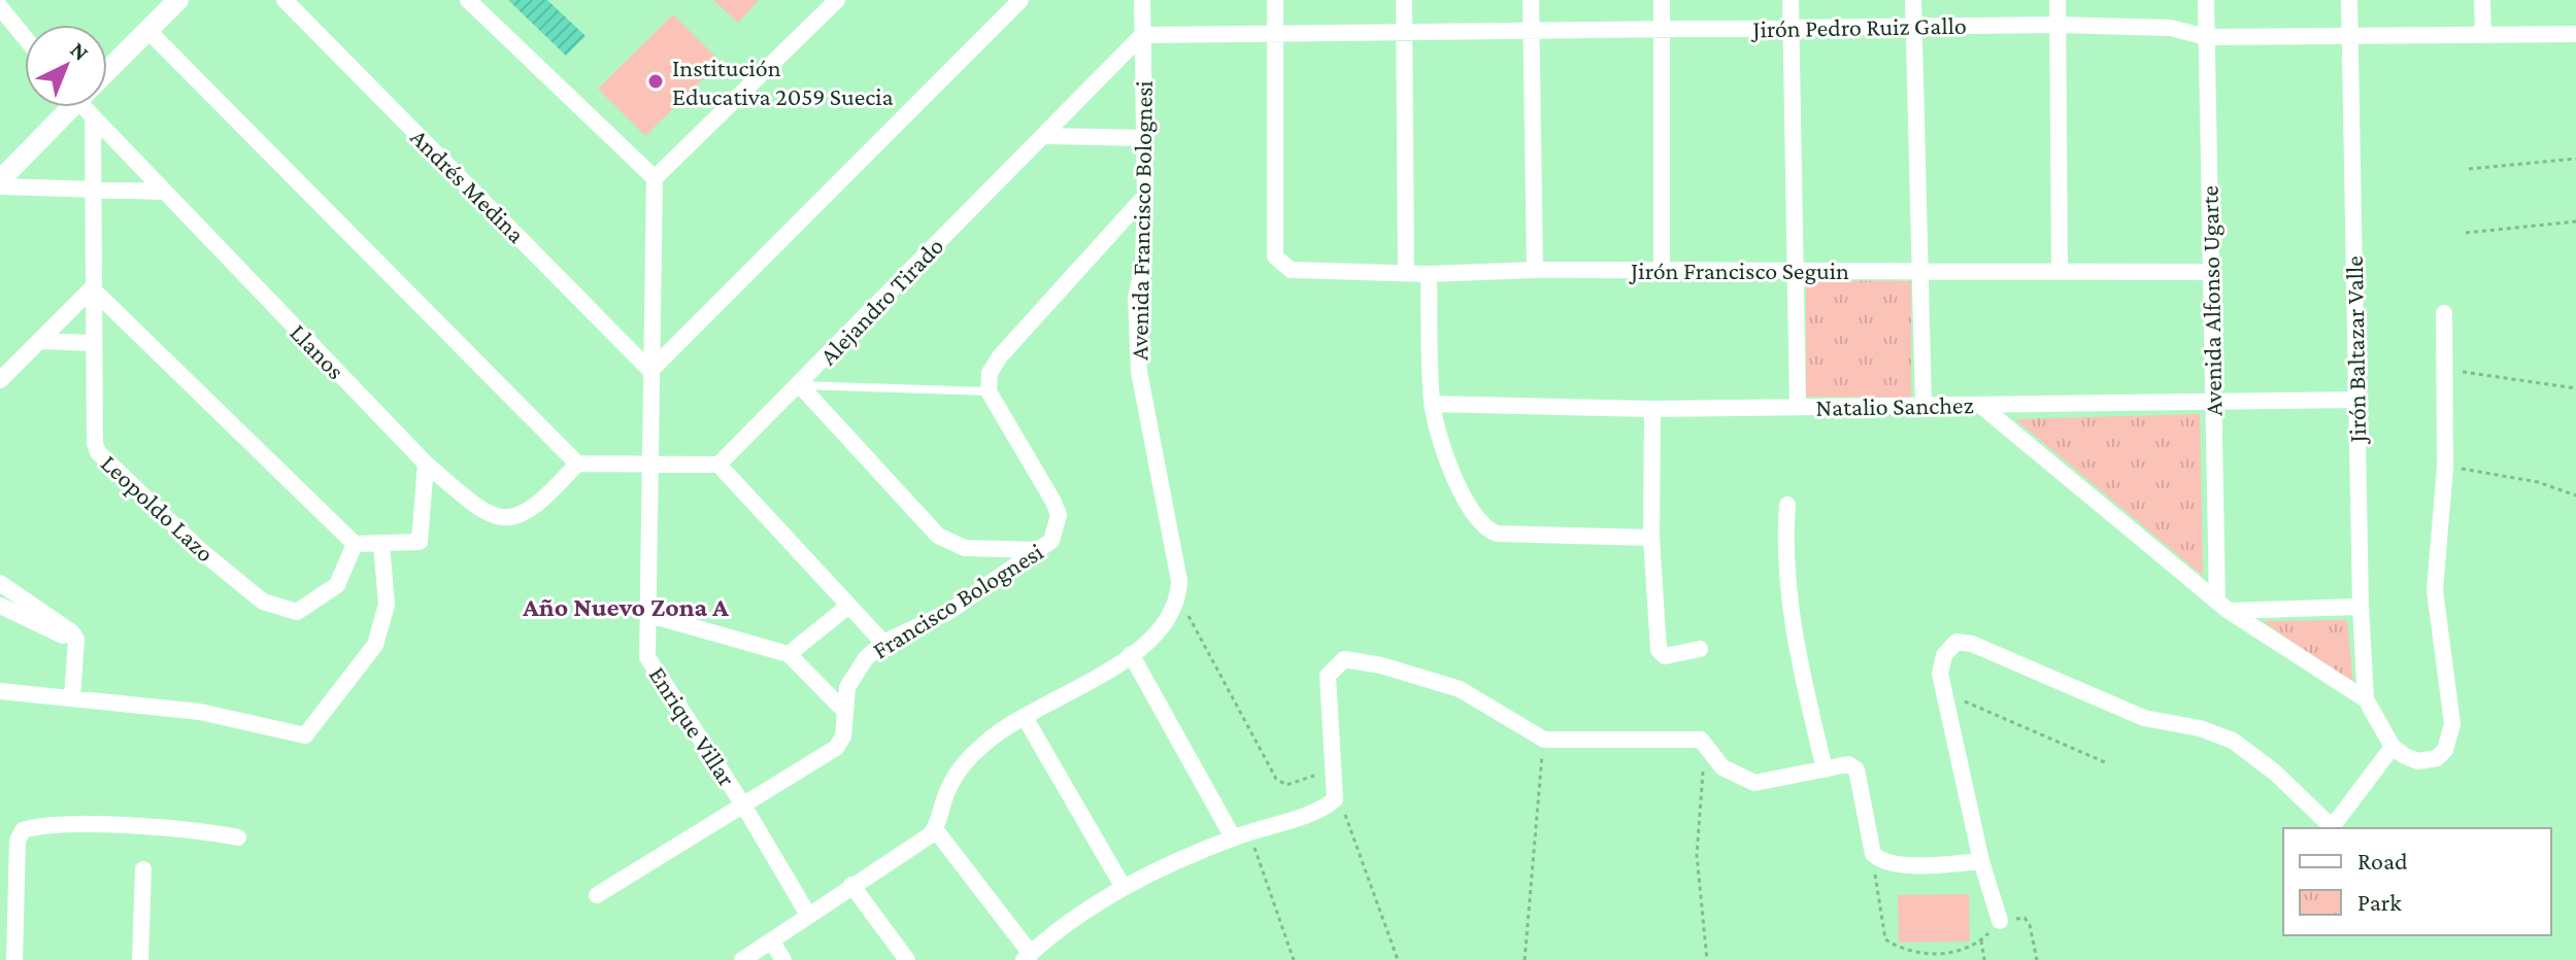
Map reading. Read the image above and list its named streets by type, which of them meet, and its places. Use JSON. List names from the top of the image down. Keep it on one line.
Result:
{"streets":{"street":["Jirón Pedro Ruiz Gallo","Andrés Medina","Avenida Francisco Bolognesi","Jirón Francisco Seguin","Alejandro Tirado","Avenida Alfonso Ugarte","Jirón Baltazar Valle","Llanos","Natalio Sanchez","Leopoldo Lazo","Francisco Bolognesi","Enrique Villar"]},"crossings":[["Jirón Pedro Ruiz Gallo","Avenida Francisco Bolognesi"],["Jirón Pedro Ruiz Gallo","Jirón Francisco Seguin"],["Jirón Pedro Ruiz Gallo","Alejandro Tirado"],["Jirón Pedro Ruiz Gallo","Avenida Alfonso Ugarte"],["Jirón Pedro Ruiz Gallo","Jirón Baltazar Valle"],["Andrés Medina","Enrique Villar"],["Avenida Francisco Bolognesi","Alejandro Tirado"],["Jirón Francisco Seguin","Avenida Alfonso Ugarte"],["Avenida Alfonso Ugarte","Natalio Sanchez"],["Jirón Baltazar Valle","Natalio Sanchez"],["Llanos","Leopoldo Lazo"],["Francisco Bolognesi","Enrique Villar"]],"districts":["Año Nuevo Zona A"],"places":["Institución Educativa 2059 Suecia"],"legend":["Road","Park"],"north":"top right"}
